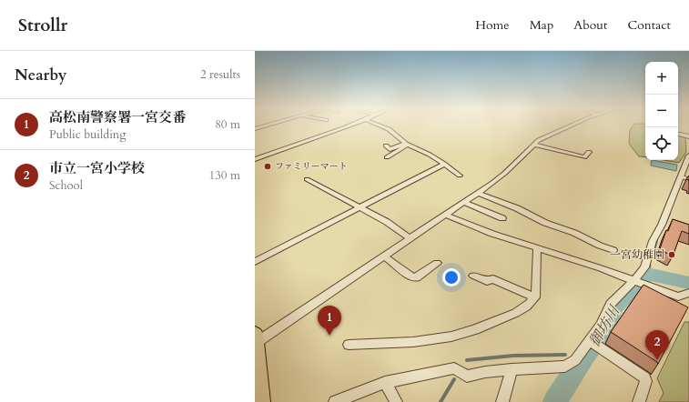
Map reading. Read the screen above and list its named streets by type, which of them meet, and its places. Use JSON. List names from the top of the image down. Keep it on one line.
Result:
{"water":["御坊川"],"places":["ファミリーマート","一宮幼稚園"],"page":{"header":"Strollr","nav":["Home","Map","About","Contact"],"heading":["Nearby","2 results"],"map_buttons":["+","−"],"list":[{"mark":"1","name":"高松南警察署一宮交番","note":"Public building","value":"80 m"},{"mark":"2","name":"市立一宮小学校","note":"School","value":"130 m"}],"pins":["1","2"]}}
